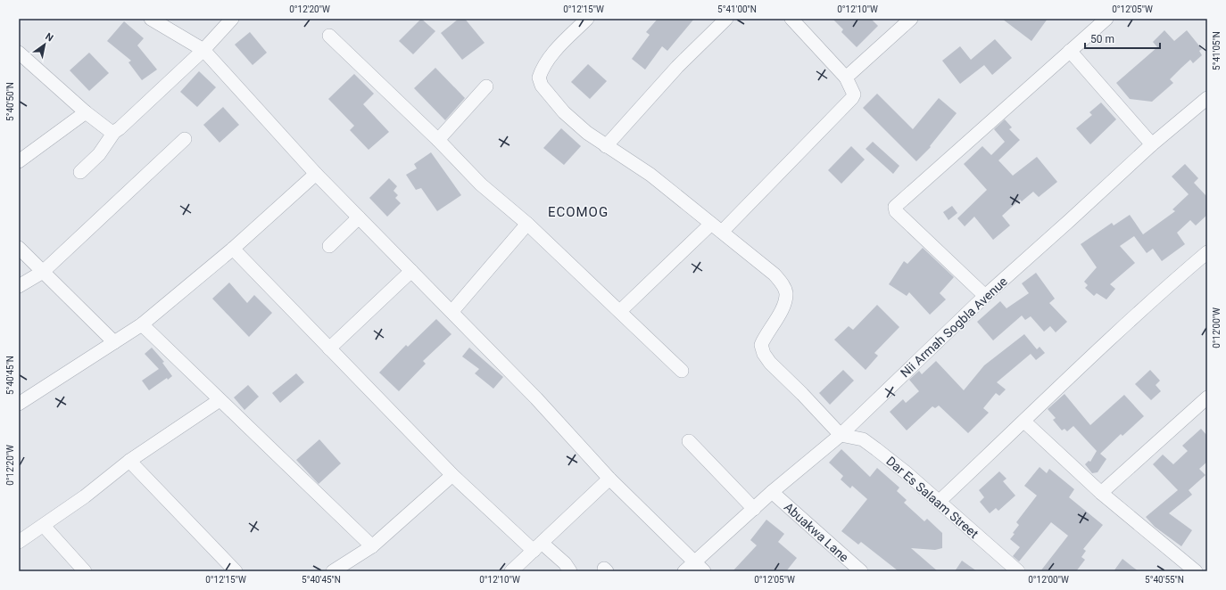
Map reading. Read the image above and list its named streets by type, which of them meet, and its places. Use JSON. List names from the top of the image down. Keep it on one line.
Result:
{"streets":{"street":["Nii Armah Sogbla Avenue","Dar Es Salaam Street","Abuakwa Lane"]},"crossings":[["Nii Armah Sogbla Avenue","Dar Es Salaam Street"],["Nii Armah Sogbla Avenue","Abuakwa Lane"]],"districts":["ECOMOG"],"scale_bar":"50 m","north":"top right","coordinates":["0°12'20\"W","0°12'15\"W","5°41'00\"N","0°12'10\"W","0°12'05\"W","5°41'05\"N","5°40'50\"N","0°12'00\"W","5°40'45\"N","5°40'55\"N"]}
